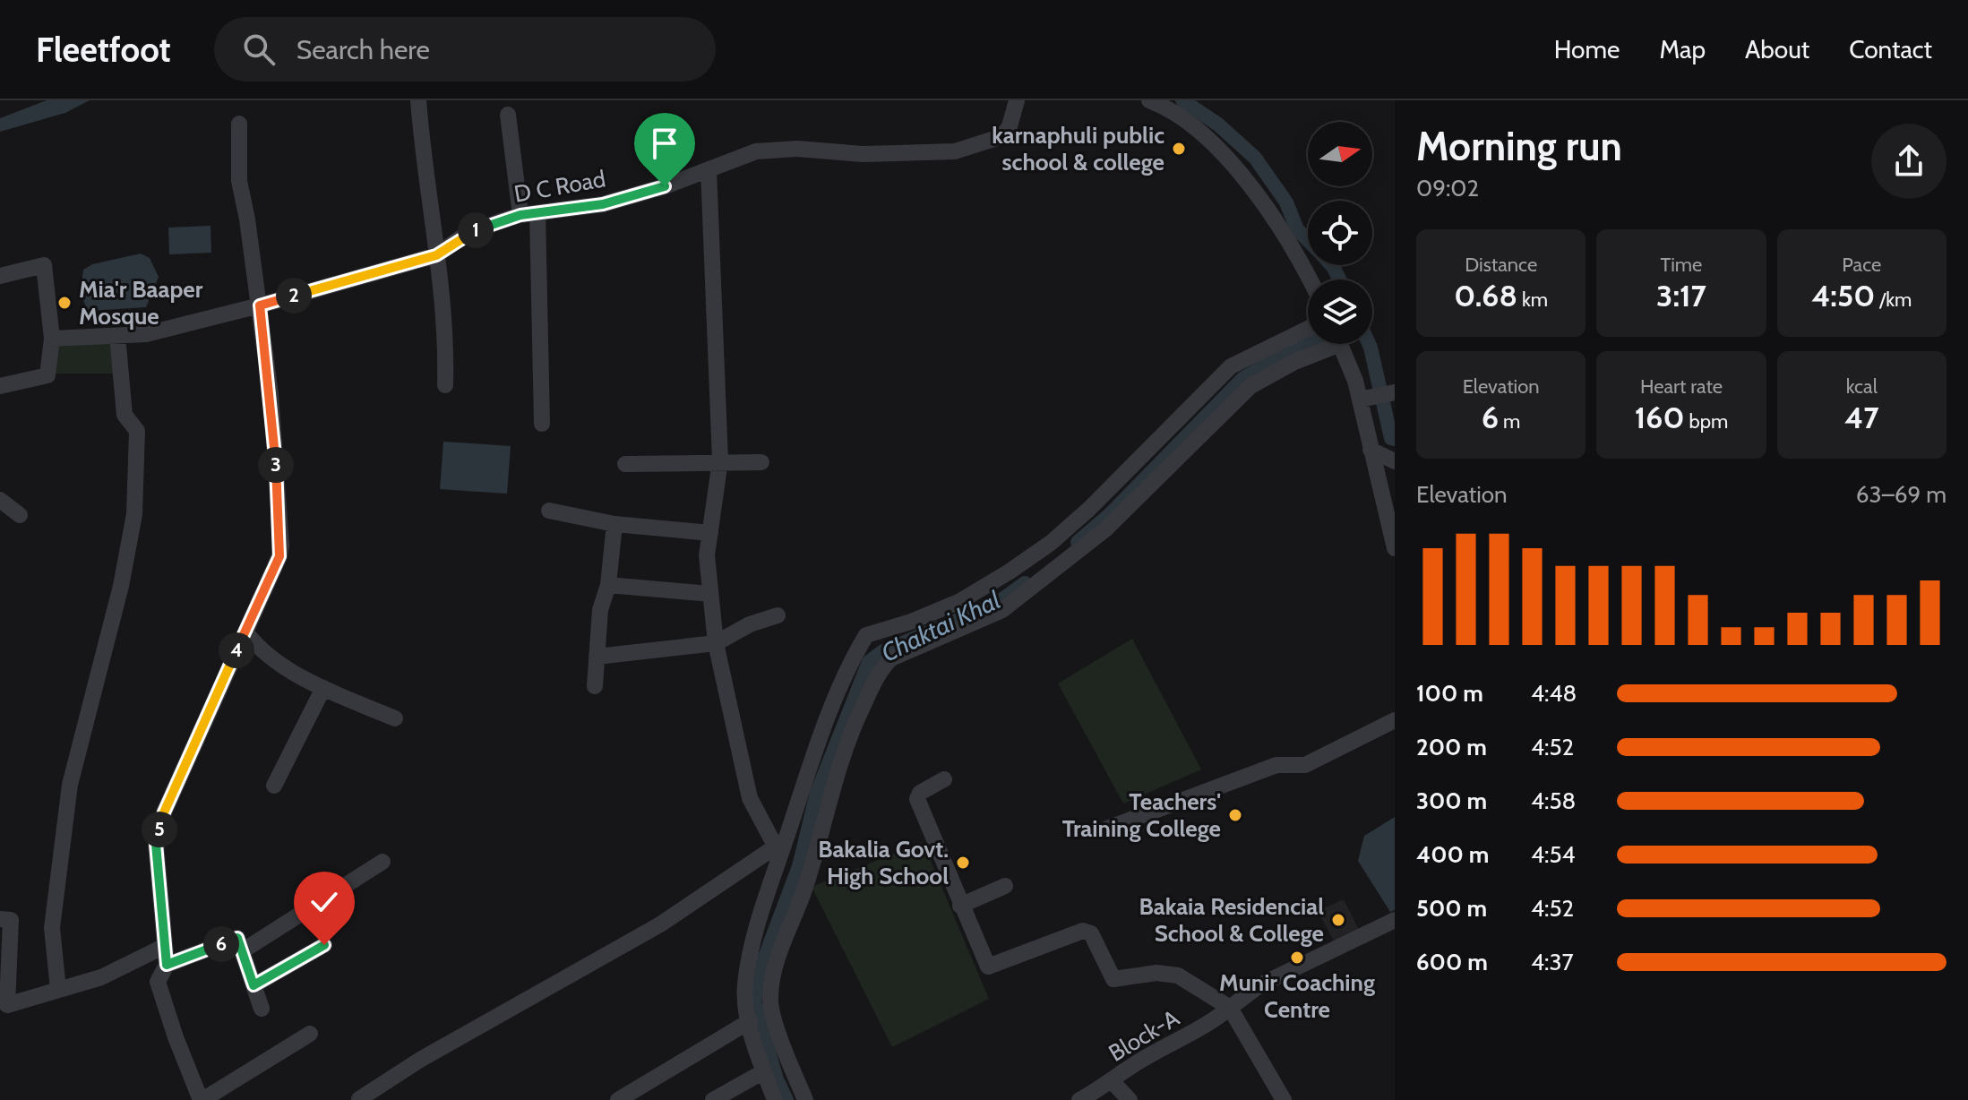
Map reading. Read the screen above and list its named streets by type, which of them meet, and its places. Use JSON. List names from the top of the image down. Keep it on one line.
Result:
{"streets":{"street":["D C Road","Block-A"]},"water":["Chaktai Khal"],"places":["karnaphuli public school & college","Mia'r Baaper Mosque","Teachers' Training College","Bakalia Govt. High School","Bakaia Residencial School & College","Munir Coaching Centre"],"north":"right","page":{"header":"Fleetfoot","search":"Search here","nav":["Home","Map","About","Contact"],"heading":["Morning run","09:02"],"pins":["1","2","3","4","5","6"],"stats":[["Distance","0.68 km"],["Time","3:17"],["Pace","4:50 /km"],["Elevation","6 m"],["Heart rate","160 bpm"],["kcal","47"]],"chart":["Elevation","63–69 m"],"list":[{"name":"100 m","note":"4:48"},{"name":"200 m","note":"4:52"},{"name":"300 m","note":"4:58"},{"name":"400 m","note":"4:54"},{"name":"500 m","note":"4:52"},{"name":"600 m","note":"4:37"}]}}
